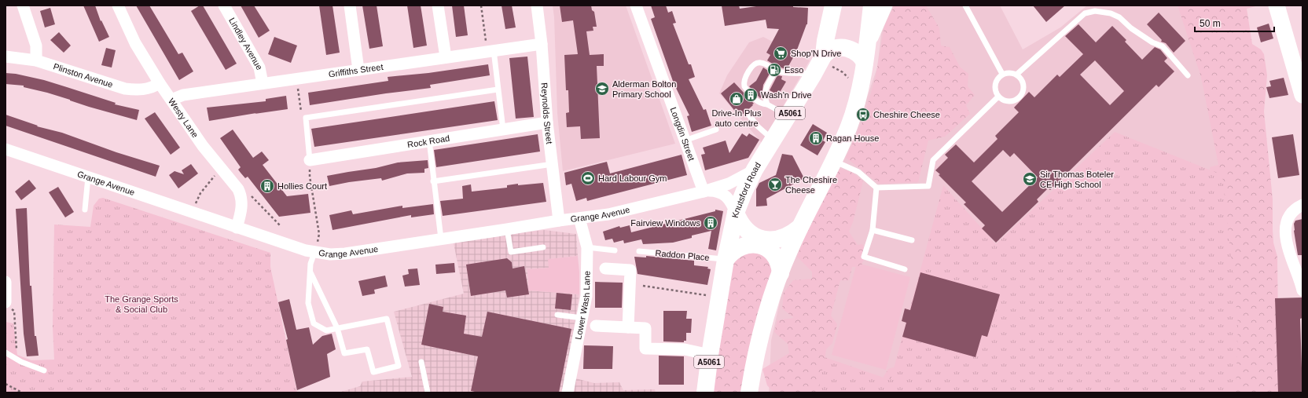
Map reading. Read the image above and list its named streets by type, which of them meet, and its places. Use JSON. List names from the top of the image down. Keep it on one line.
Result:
{"streets":{"highway":["A5061","Knutsford Road"],"street":["Lindley Avenue","Griffiths Street","Plinston Avenue","Reynolds Street","Westy Lane","Longdin Street","Rock Road","Grange Avenue","Lower Wash Lane"],"lane":["Raddon Place"]},"crossings":[["Lindley Avenue","Griffiths Street"],["Griffiths Street","Reynolds Street"],["Griffiths Street","Westy Lane"],["Plinston Avenue","Westy Lane"],["Reynolds Street","Rock Road"],["Reynolds Street","Grange Avenue"],["Westy Lane","Grange Avenue"],["Longdin Street","Grange Avenue"],["Grange Avenue","Knutsford Road"],["Grange Avenue","Lower Wash Lane"],["Knutsford Road","Raddon Place"]],"parks":["The Grange Sports & Social Club"],"places":{"supermarket":["Shop'N Drive"],"fuel station":["Esso"],"school or university":["Alderman Bolton Primary School","Sir Thomas Boteler CE High School"],"building":["Wash'n Drive","Ragan House","Hollies Court","Fairview Windows"],"shop":["Drive-In Plus auto centre"],"bus stop":["Cheshire Cheese"],"sports":["Hard Labour Gym"],"bar":["The Cheshire Cheese"]},"scale_bar":"50 m"}
